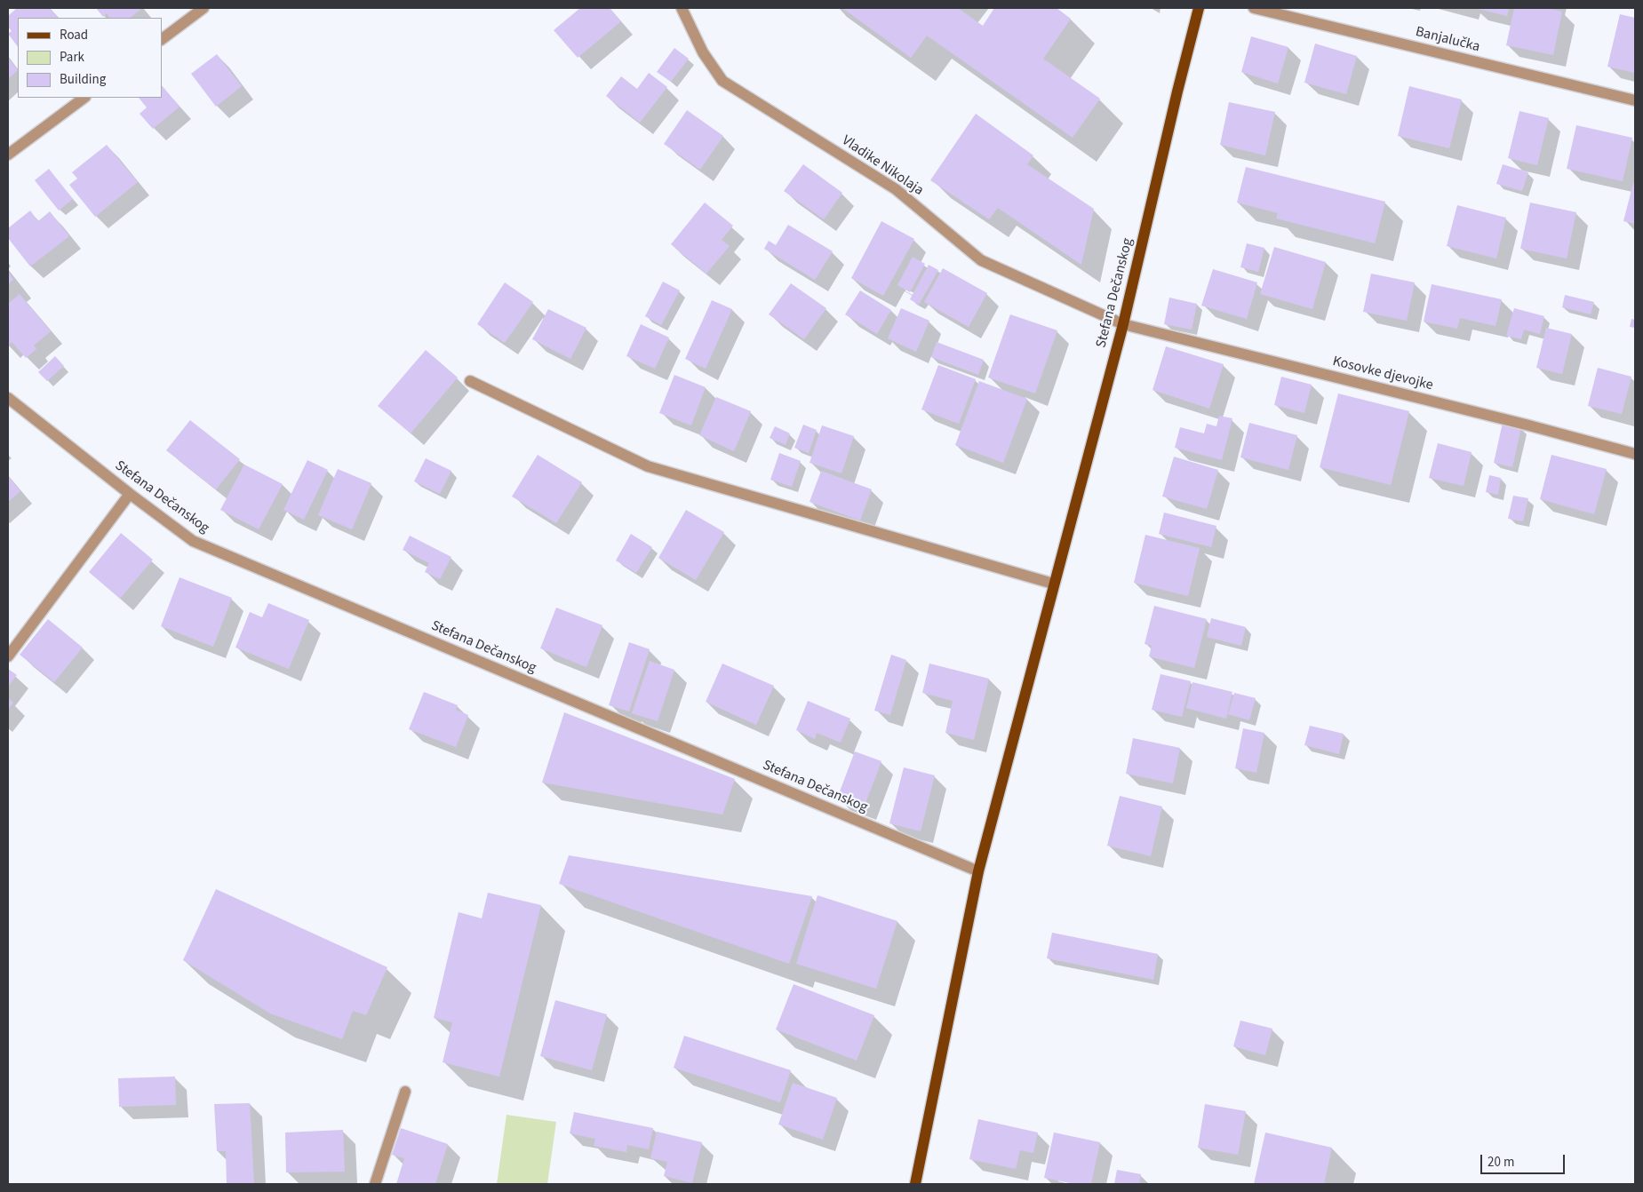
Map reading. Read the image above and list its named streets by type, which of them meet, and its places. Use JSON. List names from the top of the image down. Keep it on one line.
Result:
{"streets":{"main road":["Stefana Dečanskog"],"street":["Banjalučka","Vladike Nikolaja","Kosovke djevojke"]},"crossings":[["Vladike Nikolaja","Stefana Dečanskog"],["Vladike Nikolaja","Kosovke djevojke"],["Stefana Dečanskog","Kosovke djevojke"]],"legend":["Road","Park","Building"],"scale_bar":"20 m"}
